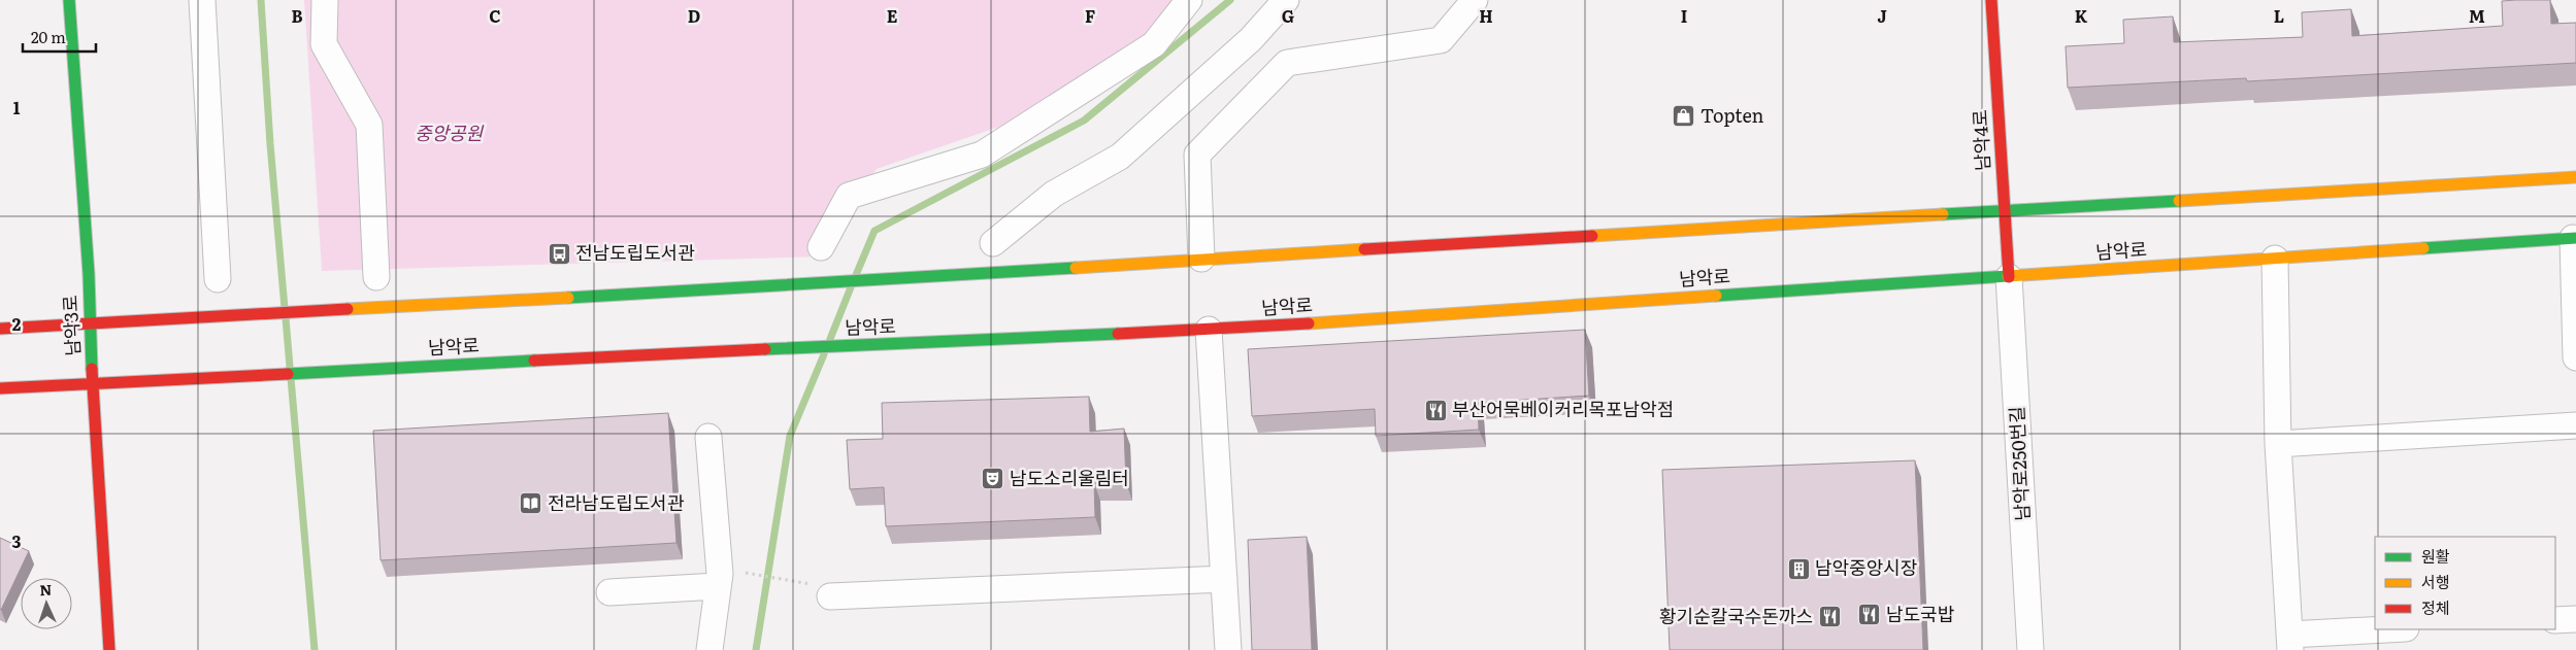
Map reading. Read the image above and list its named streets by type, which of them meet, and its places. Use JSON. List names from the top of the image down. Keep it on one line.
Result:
{"streets":{"street":["남악4로","남악로","남악3로","남악로250번길"]},"crossings":[["남악4로","남악로"],["남악4로","남악로250번길"],["남악로","남악3로"],["남악로","남악로250번길"]],"parks":["중앙공원"],"places":{"shop":["Topten"],"bus stop":["전남도립도서관"],"restaurant":["부산어묵베이커리목포남악점","남도국밥","황기순칼국수돈까스"],"theatre":["남도소리울림터"],"library":["전라남도립도서관"],"building":["남악중앙시장"]},"legend":["원활","서행","정체"],"scale_bar":"20 m","north":"top","grid":{"columns":["B","C","D","E","F","G","H","I","J","K","L","M"],"rows":["1","2","3"]}}
